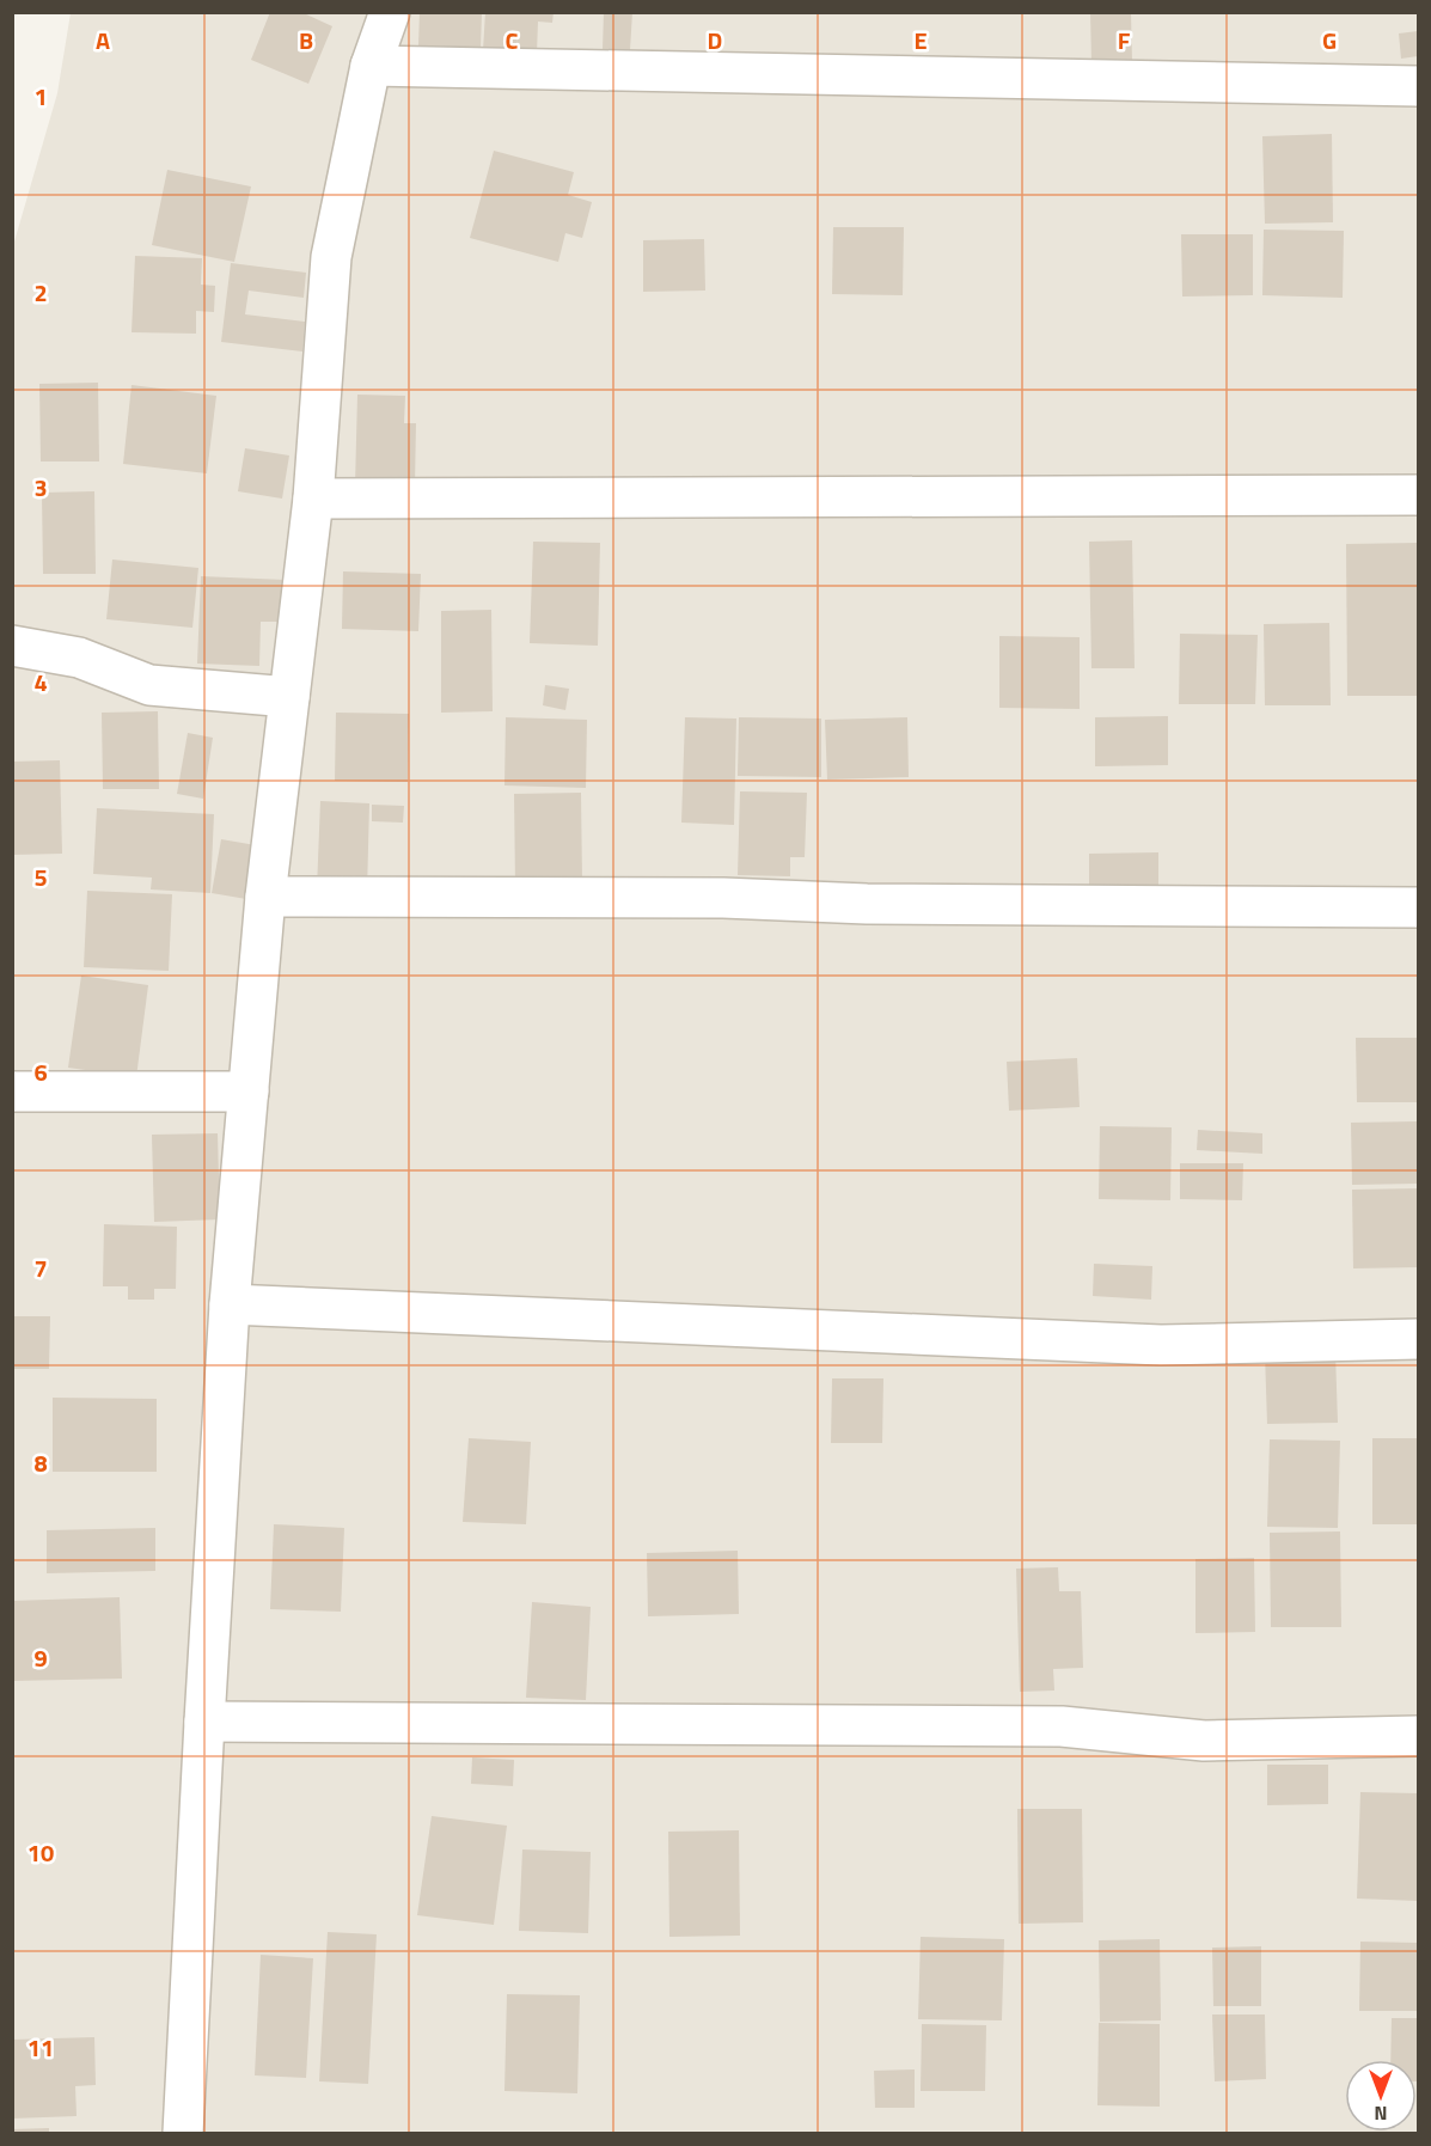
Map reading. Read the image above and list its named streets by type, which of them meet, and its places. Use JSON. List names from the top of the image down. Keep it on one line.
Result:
{"north":"bottom","grid":{"columns":["A","B","C","D","E","F","G"],"rows":["1","2","3","4","5","6","7","8","9","10","11"]}}
